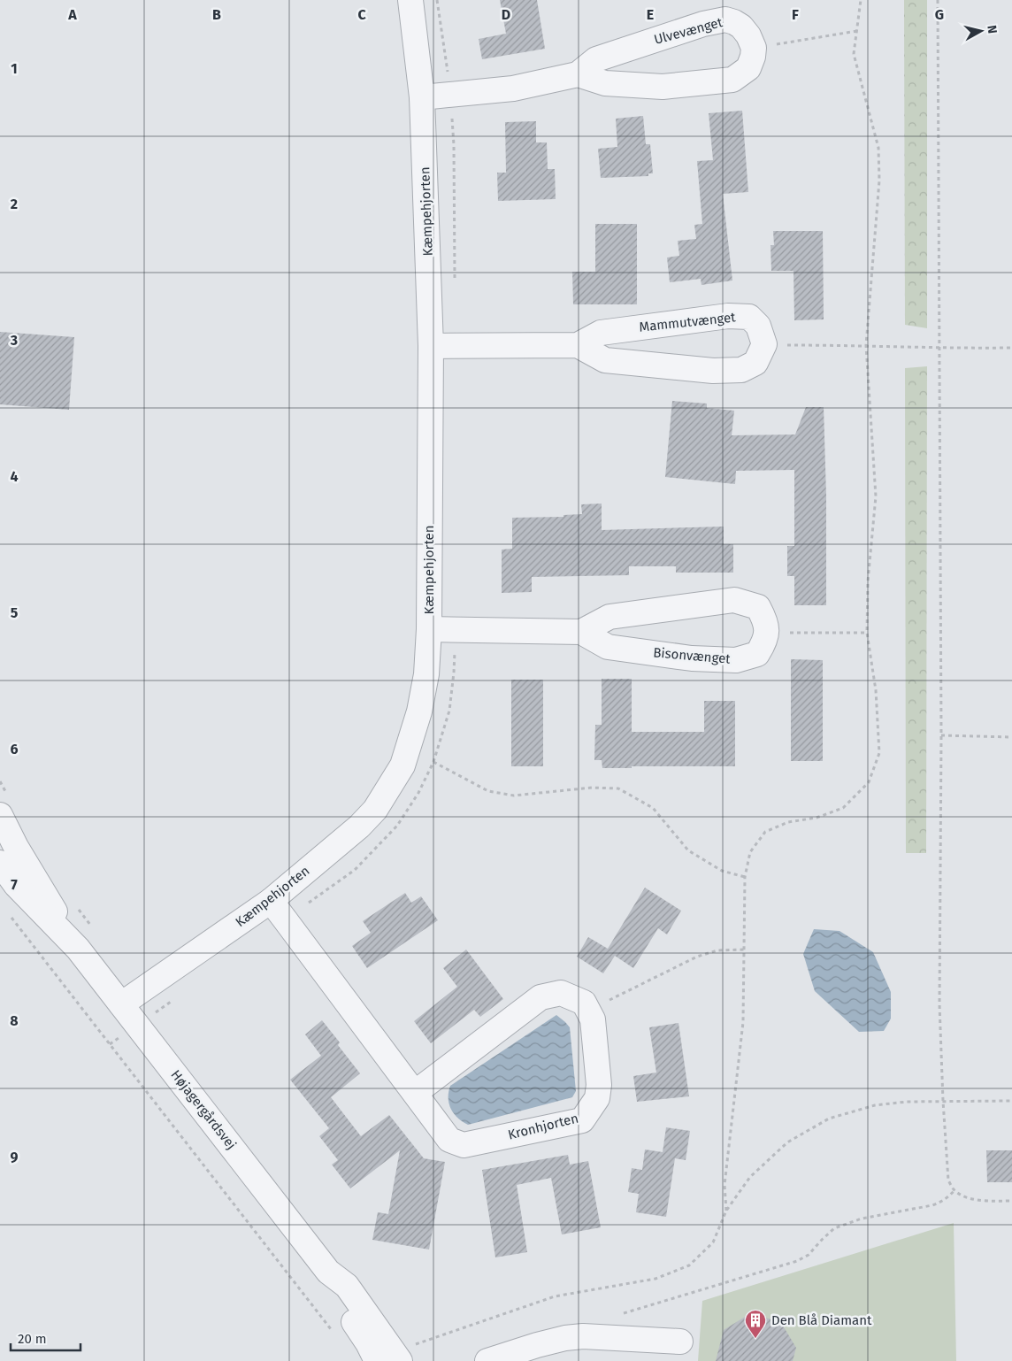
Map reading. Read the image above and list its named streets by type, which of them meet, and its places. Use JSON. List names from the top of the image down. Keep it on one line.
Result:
{"streets":{"street":["Ulvevænget","Kæmpehjorten","Mammutvænget","Bisonvænget","Højagergårdsvej","Kronhjorten"]},"crossings":[["Ulvevænget","Kæmpehjorten"],["Kæmpehjorten","Mammutvænget"],["Kæmpehjorten","Bisonvænget"],["Kæmpehjorten","Højagergårdsvej"],["Kæmpehjorten","Kronhjorten"]],"places":{"building":["Den Blå Diamant"]},"scale_bar":"20 m","north":"right","grid":{"columns":["A","B","C","D","E","F","G"],"rows":["1","2","3","4","5","6","7","8","9"]}}
